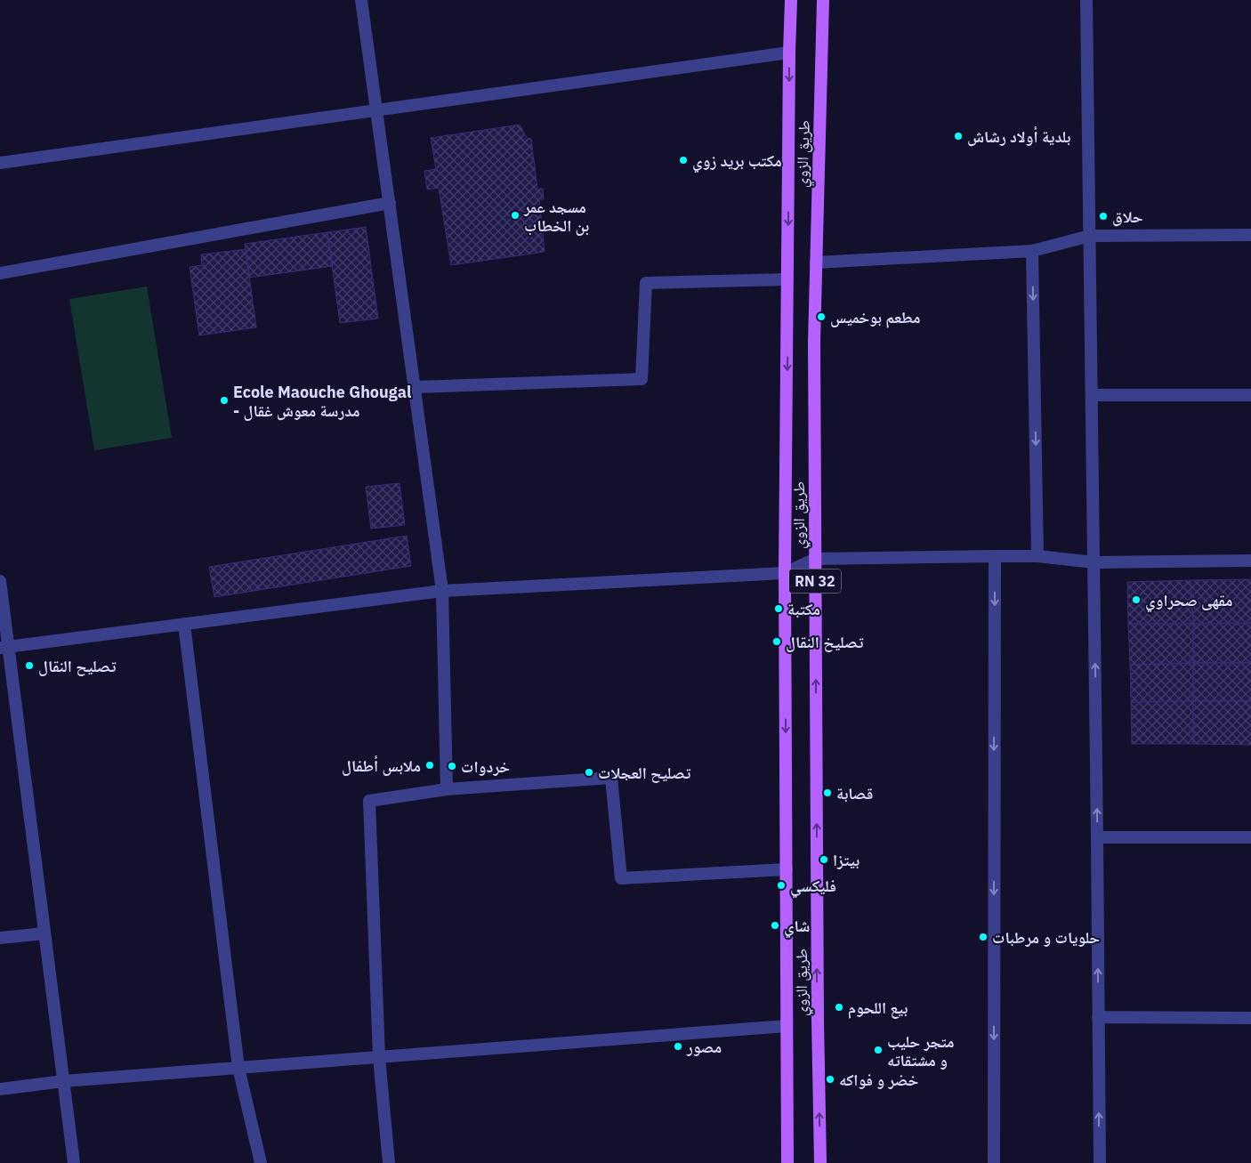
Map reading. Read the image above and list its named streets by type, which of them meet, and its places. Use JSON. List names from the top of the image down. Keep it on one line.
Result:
{"streets":{"main road":["طريق الزوي","RN 32"]},"places":["بلدية أولاد رشاش","مكتب بريد زوي","مسجد عمر بن الخطاب","حلاق","مطعم بوخميس","Ecole Maouche Ghougal - مدرسة معوش غقال","مقهى صحراوي","مكتبة","تصليخ النقال","تصليح النقال","ملابس أطفال","خردوات","تصليح العجلات","قصابة","بيتزا","فليكسي","شاي","حلويات و مرطبات","بيع اللحوم","مصور","متجر حليب و مشتقاته","خضر و فواكه"]}
